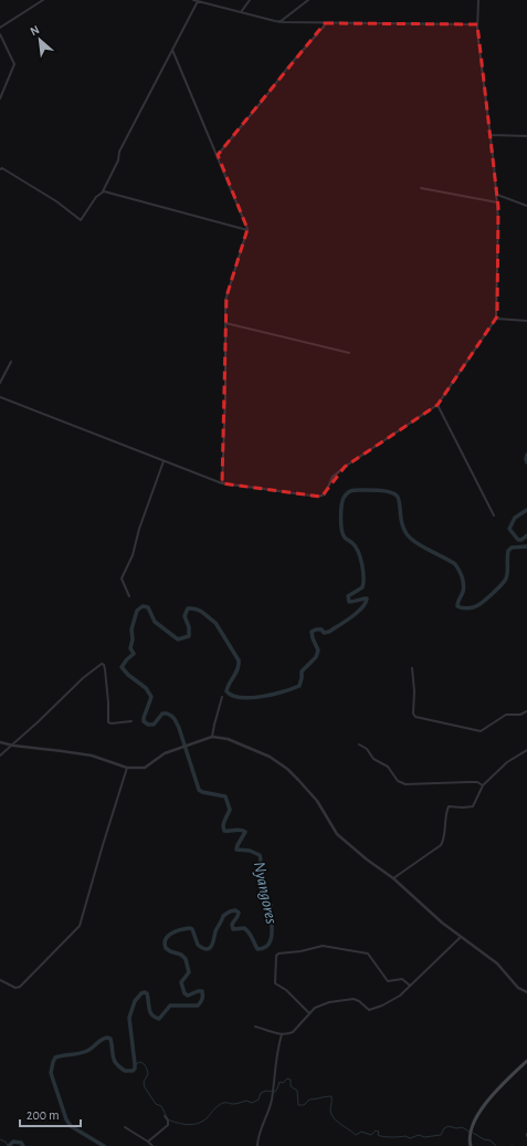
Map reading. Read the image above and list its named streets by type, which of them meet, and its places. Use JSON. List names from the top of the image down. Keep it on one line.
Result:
{"water":["Nyangores"],"scale_bar":"200 m","north":"top left"}
